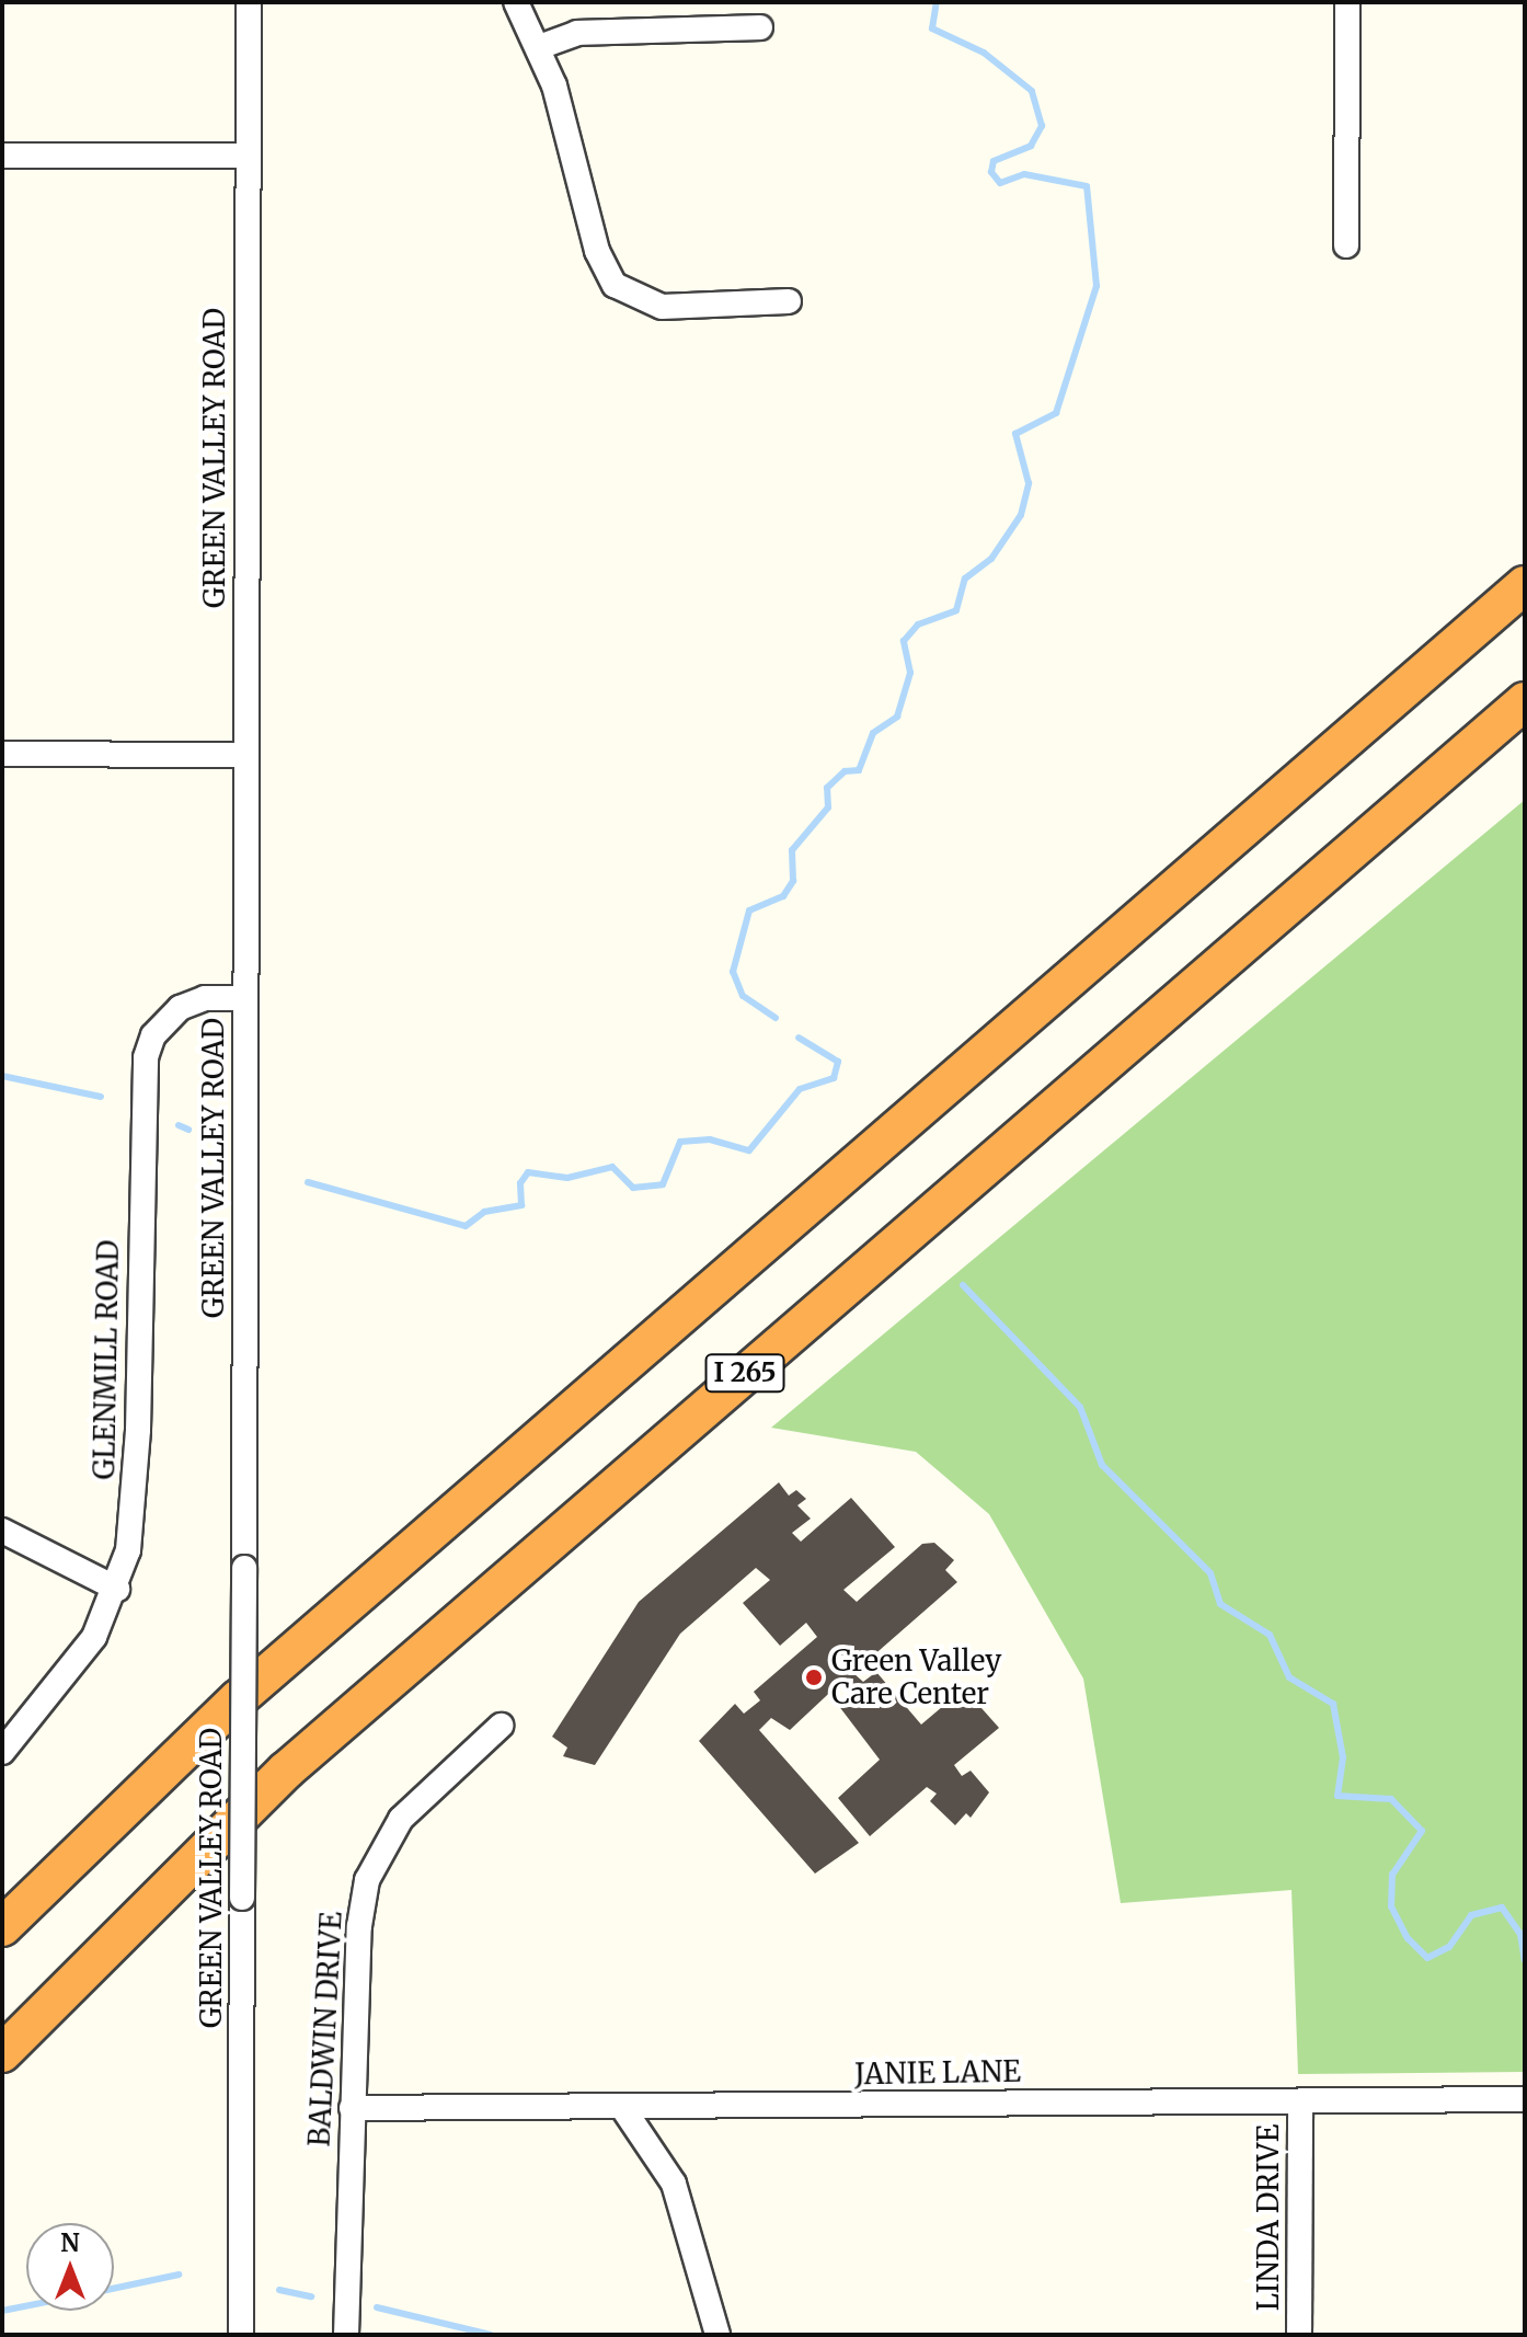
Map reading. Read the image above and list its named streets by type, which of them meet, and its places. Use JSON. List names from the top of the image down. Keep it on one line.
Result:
{"streets":{"highway":["I 265"],"street":["GREEN VALLEY ROAD","GLENMILL ROAD","BALDWIN DRIVE","JANIE LANE","LINDA DRIVE"]},"crossings":[["GREEN VALLEY ROAD","GLENMILL ROAD"],["BALDWIN DRIVE","JANIE LANE"],["JANIE LANE","LINDA DRIVE"]],"places":["Green Valley Care Center"],"north":"top"}
